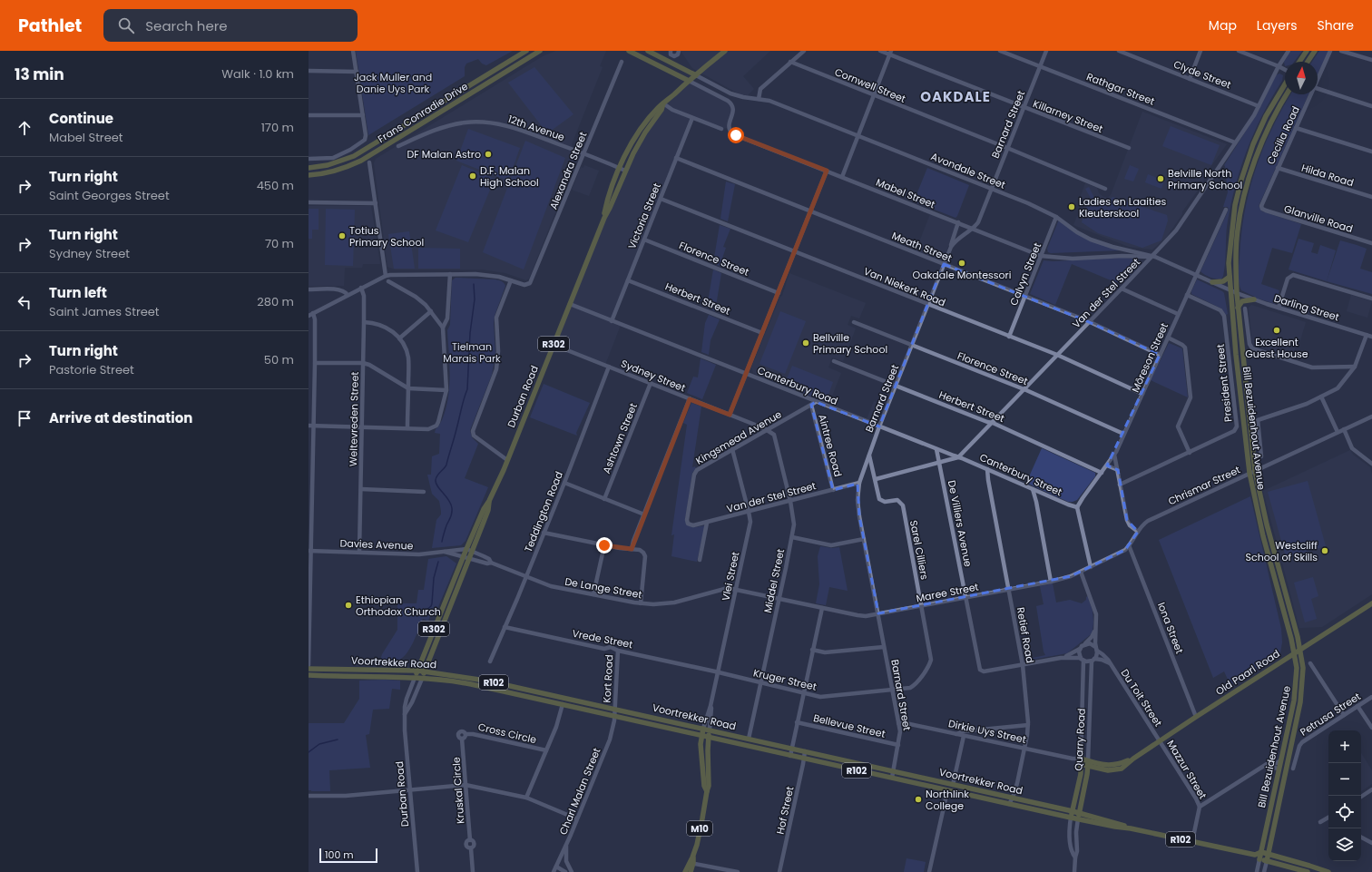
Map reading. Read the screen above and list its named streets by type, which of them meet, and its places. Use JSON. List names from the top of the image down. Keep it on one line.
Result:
{"streets":{"main road":["Frans Conradie Drive","R302","Durban Road","Bill Bezuidenhout Avenue","Voortrekker Road","Old Paarl Road","R102","Quarry Road","M10"],"street":["Clyde Street","Cornwell Street","Rathgar Street","Killarney Street","Barnard Street","12th Avenue","Cecilia Road","Alexandra Street","Avondale Street","Hilda Road","Mabel Street","Victoria Street","Glanville Road","Meath Street","Florence Street","Calvyn Street","Van Niekerk Road","Van der Stel Street","Herbert Street","Darling Street","Môreson Street","Sydney Street","President Street","Canterbury Road","Weltevreden Street","Kingsmead Avenue","Ashtown Street","Aintree Road","Canterbury Street","Chrismar Street","Teddington Road","De Villiers Avenue","Davies Avenue","Sarel Cilliers","Vlei Street","Middel Street","De Lange Street","Maree Street","Iona Street","Retief Road","Vrede Street","Kort Road","Kruger Street","Du Toit Street","Petrusa Street","Bellevue Street","Dirkie Uys Street","Cross Circle","Mazzur Street","Kruskal Circle","Charl Malan Street","Hof Street"]},"crossings":[["Clyde Street","Van der Stel Street"],["Cornwell Street","Barnard Street"],["Rathgar Street","Barnard Street"],["Rathgar Street","Van der Stel Street"],["Killarney Street","Barnard Street"],["Barnard Street","Avondale Street"],["Barnard Street","Mabel Street"],["Barnard Street","Meath Street"],["Barnard Street","Florence Street"],["Barnard Street","Van Niekerk Road"],["Barnard Street","Van der Stel Street"],["Barnard Street","Herbert Street"],["Barnard Street","Canterbury Road"],["Barnard Street","Sarel Cilliers"],["Barnard Street","Maree Street"],["Barnard Street","Voortrekker Road"],["Barnard Street","Kruger Street"],["Barnard Street","Bellevue Street"],["Barnard Street","Dirkie Uys Street"],["12th Avenue","Alexandra Street"],["12th Avenue","Durban Road"],["Cecilia Road","Hilda Road"],["Cecilia Road","Glanville Road"],["Avondale Street","Mabel Street"],["Avondale Street","Calvyn Street"],["Avondale Street","Van der Stel Street"],["Avondale Street","Darling Street"],["Avondale Street","Môreson Street"],["Avondale Street","Durban Road"],["Avondale Street","Bill Bezuidenhout Avenue"],["Mabel Street","Calvyn Street"],["Mabel Street","Van der Stel Street"],["Mabel Street","Durban Road"],["Victoria Street","Meath Street"],["Victoria Street","Florence Street"],["Victoria Street","Van Niekerk Road"],["Victoria Street","Herbert Street"],["Victoria Street","Canterbury Road"],["Meath Street","Calvyn Street"],["Meath Street","Van der Stel Street"],["Meath Street","Môreson Street"],["Florence Street","Van der Stel Street"],["Florence Street","Môreson Street"],["Calvyn Street","Van Niekerk Road"],["Van Niekerk Road","Van der Stel Street"],["Van Niekerk Road","Môreson Street"],["Van der Stel Street","Herbert Street"],["Van der Stel Street","Canterbury Road"],["Van der Stel Street","Kingsmead Avenue"],["Van der Stel Street","Aintree Road"],["Van der Stel Street","Canterbury Street"],["Van der Stel Street","De Villiers Avenue"],["Van der Stel Street","Sarel Cilliers"],["Van der Stel Street","Vlei Street"],["Van der Stel Street","Middel Street"],["Herbert Street","Môreson Street"],["Darling Street","Bill Bezuidenhout Avenue"],["Môreson Street","President Street"],["Môreson Street","Canterbury Street"],["Sydney Street","Durban Road"],["Sydney Street","Kingsmead Avenue"],["Sydney Street","Ashtown Street"],["Sydney Street","Teddington Road"],["Sydney Street","Middel Street"],["Canterbury Road","Durban Road"],["Canterbury Road","Kingsmead Avenue"],["Canterbury Road","Canterbury Street"],["Canterbury Road","De Villiers Avenue"],["Durban Road","Davies Avenue"],["Durban Road","De Lange Street"],["Durban Road","Voortrekker Road"],["Weltevreden Street","Davies Avenue"],["Bill Bezuidenhout Avenue","Chrismar Street"],["Bill Bezuidenhout Avenue","Old Paarl Road"],["Bill Bezuidenhout Avenue","R102"],["Kingsmead Avenue","Aintree Road"],["Kingsmead Avenue","Vlei Street"],["Kingsmead Avenue","Middel Street"],["Canterbury Street","Retief Road"],["Chrismar Street","Maree Street"],["Teddington Road","De Lange Street"],["Teddington Road","Vrede Street"],["De Villiers Avenue","Maree Street"],["De Villiers Avenue","Retief Road"],["De Villiers Avenue","Du Toit Street"],["De Villiers Avenue","Quarry Road"],["Davies Avenue","De Lange Street"],["Sarel Cilliers","Maree Street"],["Sarel Cilliers","Kruger Street"],["Vlei Street","De Lange Street"],["Vlei Street","Maree Street"],["Vlei Street","Vrede Street"],["Vlei Street","Voortrekker Road"],["Vlei Street","Kruger Street"],["Vlei Street","M10"],["Middel Street","Maree Street"],["Middel Street","Voortrekker Road"],["Middel Street","Kruger Street"],["De Lange Street","Maree Street"],["Maree Street","Iona Street"],["Maree Street","Retief Road"],["Iona Street","Old Paarl Road"],["Retief Road","Voortrekker Road"],["Retief Road","Dirkie Uys Street"],["Vrede Street","Kort Road"],["Vrede Street","Kruger Street"],["Voortrekker Road","Kort Road"],["Voortrekker Road","R102"],["Voortrekker Road","Quarry Road"],["Voortrekker Road","Charl Malan Street"],["Voortrekker Road","Hof Street"],["Voortrekker Road","M10"],["Old Paarl Road","Du Toit Street"],["Old Paarl Road","Quarry Road"],["Old Paarl Road","Mazzur Street"],["Kort Road","Charl Malan Street"],["R102","Quarry Road"],["Du Toit Street","Quarry Road"],["Du Toit Street","Mazzur Street"],["Dirkie Uys Street","Quarry Road"],["Cross Circle","Kruskal Circle"]],"districts":["OAKDALE"],"parks":["Jack Muller and Danie Uys Park","Tielman Marais Park"],"places":["DF Malan Astro","D.F. Malan High School","Belville North Primary School","Ladies en Laaities Kleuterskool","Totius Primary School","Oakdale Montessori","Excellent Guest House","Bellville Primary School","Westcliff School of Skills","Ethiopian Orthodox Church","Northlink College"],"scale_bar":"100 m","north":"top","page":{"header":"Pathlet","search":"Search here","nav":["Map","Layers","Share"],"heading":["13 min","Walk · 1.0 km"],"list":[["Continue","Mabel Street","170 m"],["Turn right","Saint Georges Street","450 m"],["Turn right","Sydney Street","70 m"],["Turn left","Saint James Street","280 m"],["Turn right","Pastorie Street","50 m"],"Arrive at destination"],"map_buttons":["+","−"],"scale":"100 m"}}
